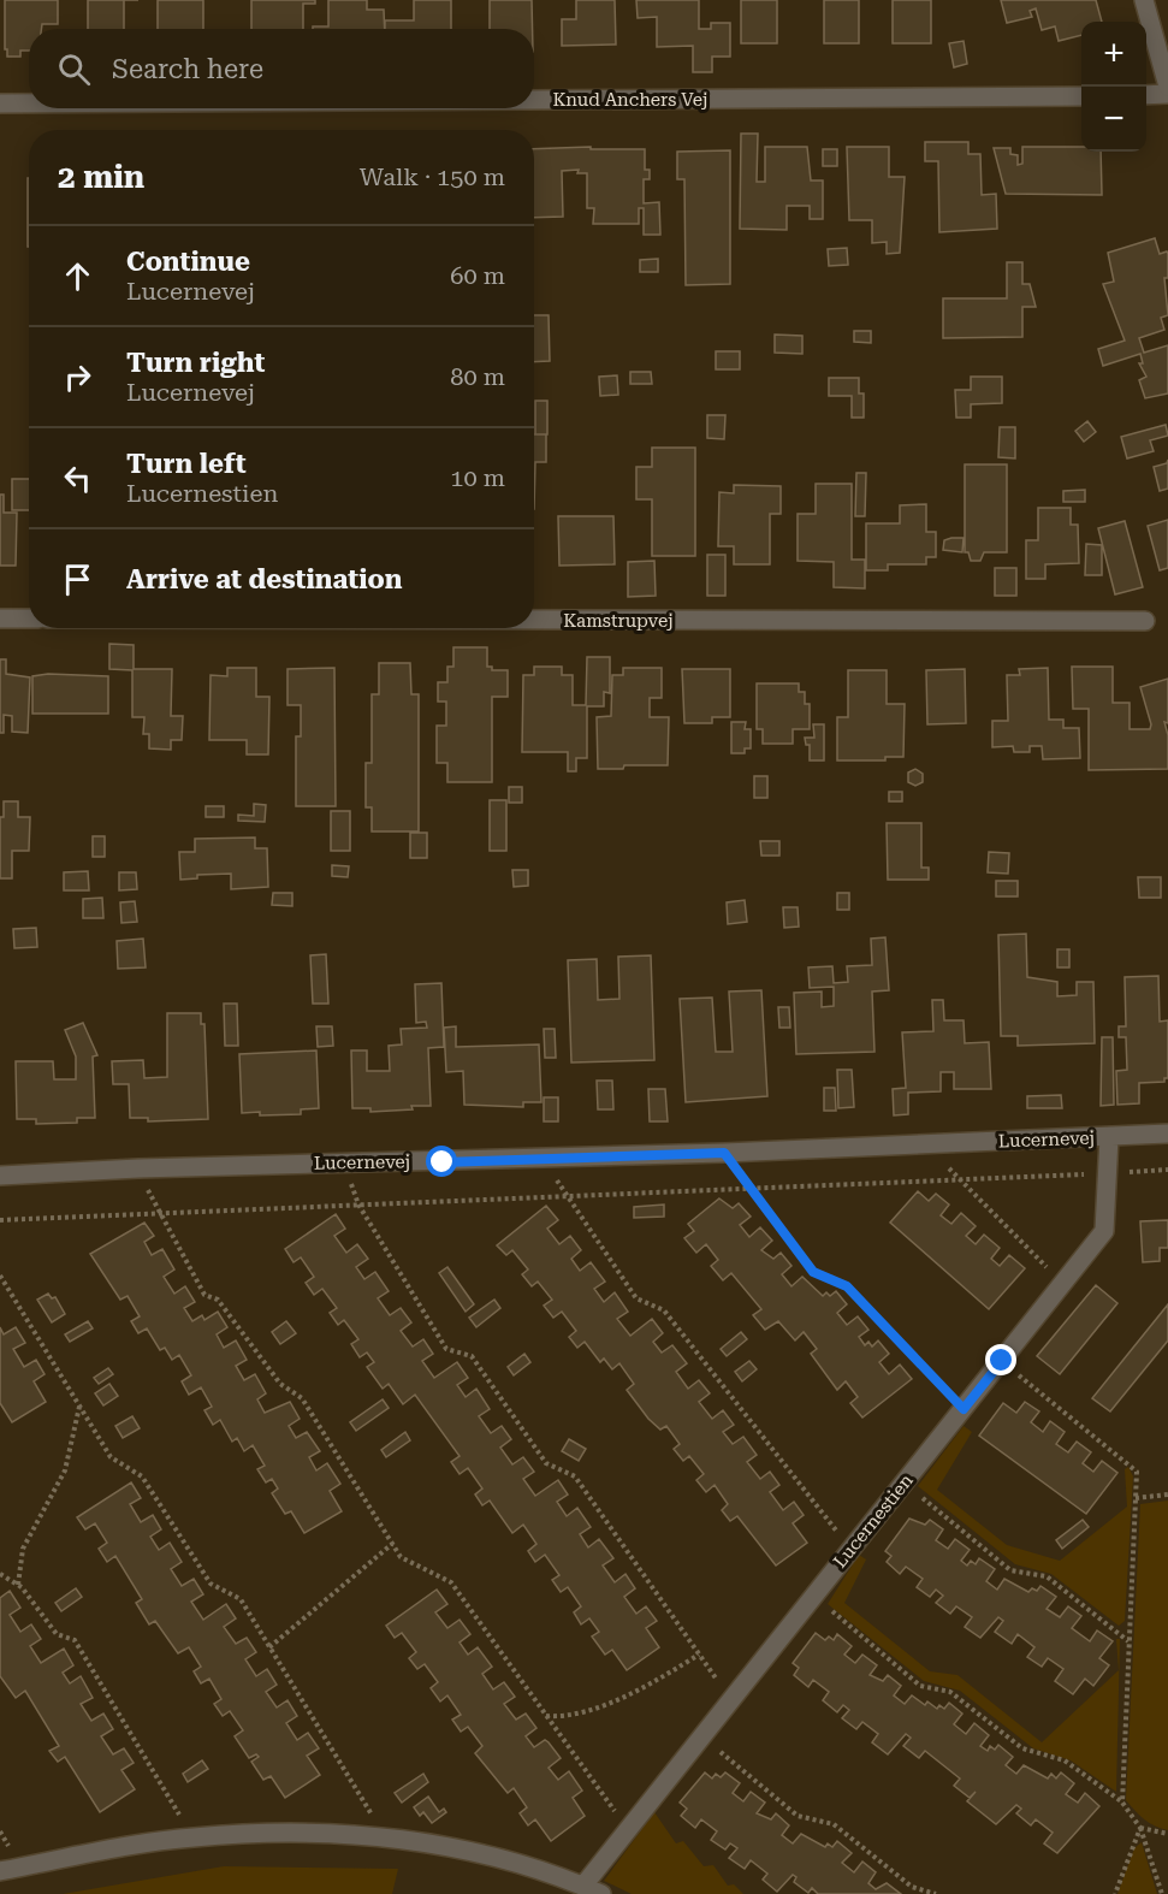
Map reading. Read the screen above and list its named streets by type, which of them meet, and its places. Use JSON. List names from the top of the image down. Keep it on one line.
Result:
{"streets":{"street":["Knud Anchers Vej","Kamstrupvej","Lucernevej","Lucernestien"]},"crossings":[["Lucernevej","Lucernestien"]],"page":{"map_buttons":["+","−"],"search":"Search here","heading":["2 min","Walk · 150 m"],"list":[["Continue","Lucernevej","60 m"],["Turn right","Lucernevej","80 m"],["Turn left","Lucernestien","10 m"],"Arrive at destination"]}}
